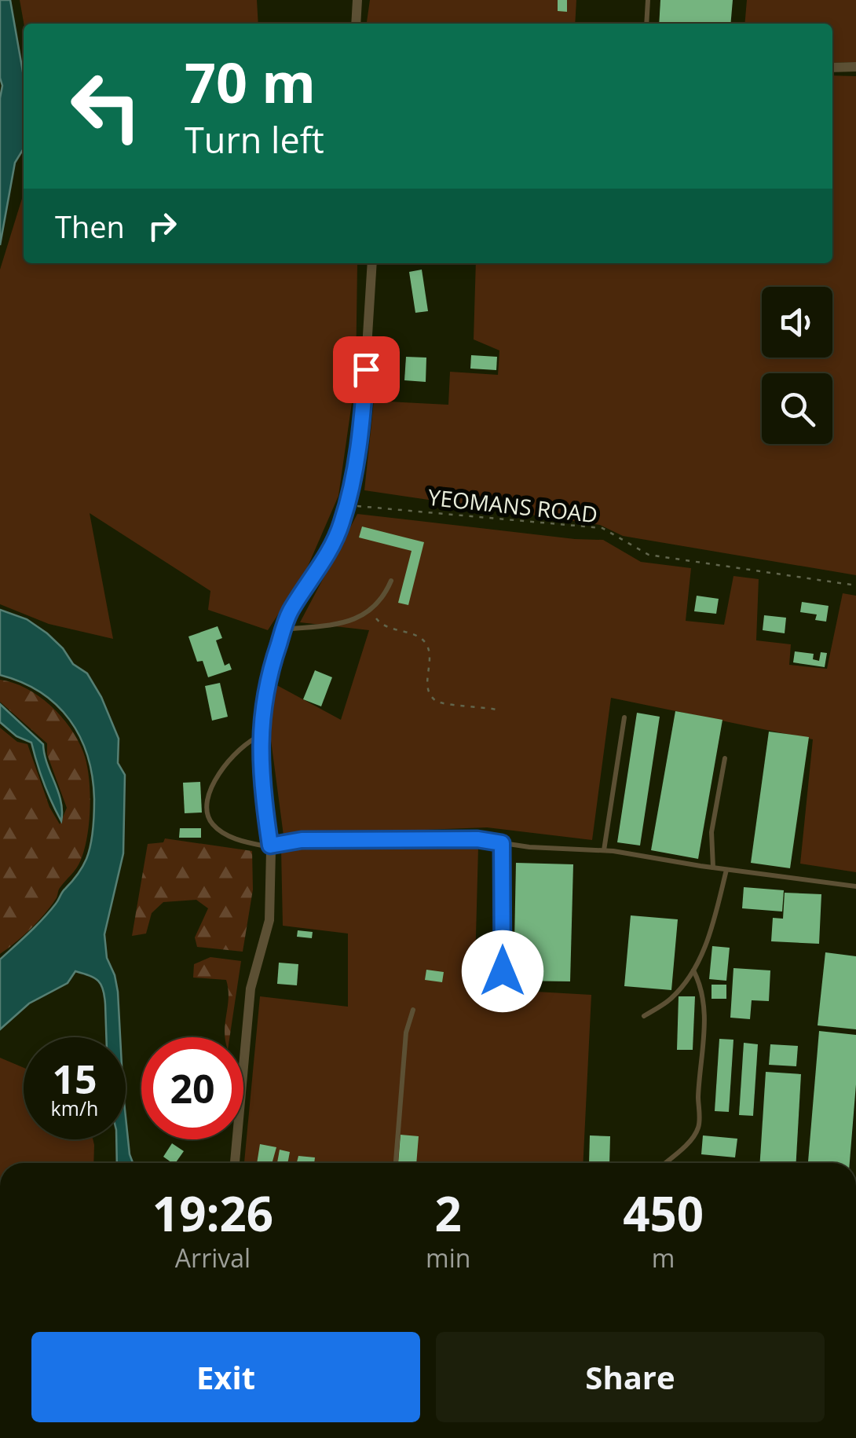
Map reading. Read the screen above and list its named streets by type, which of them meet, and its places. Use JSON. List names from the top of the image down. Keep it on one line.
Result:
{"streets":{"path":["YEOMANS ROAD"]},"page":{"turn":["70 m","Turn left"],"then":"Then","speed":"15 km/h","limit":"20","eta":["19:26","Arrival","2","min","450","m"],"buttons":["Exit","Share"]}}
